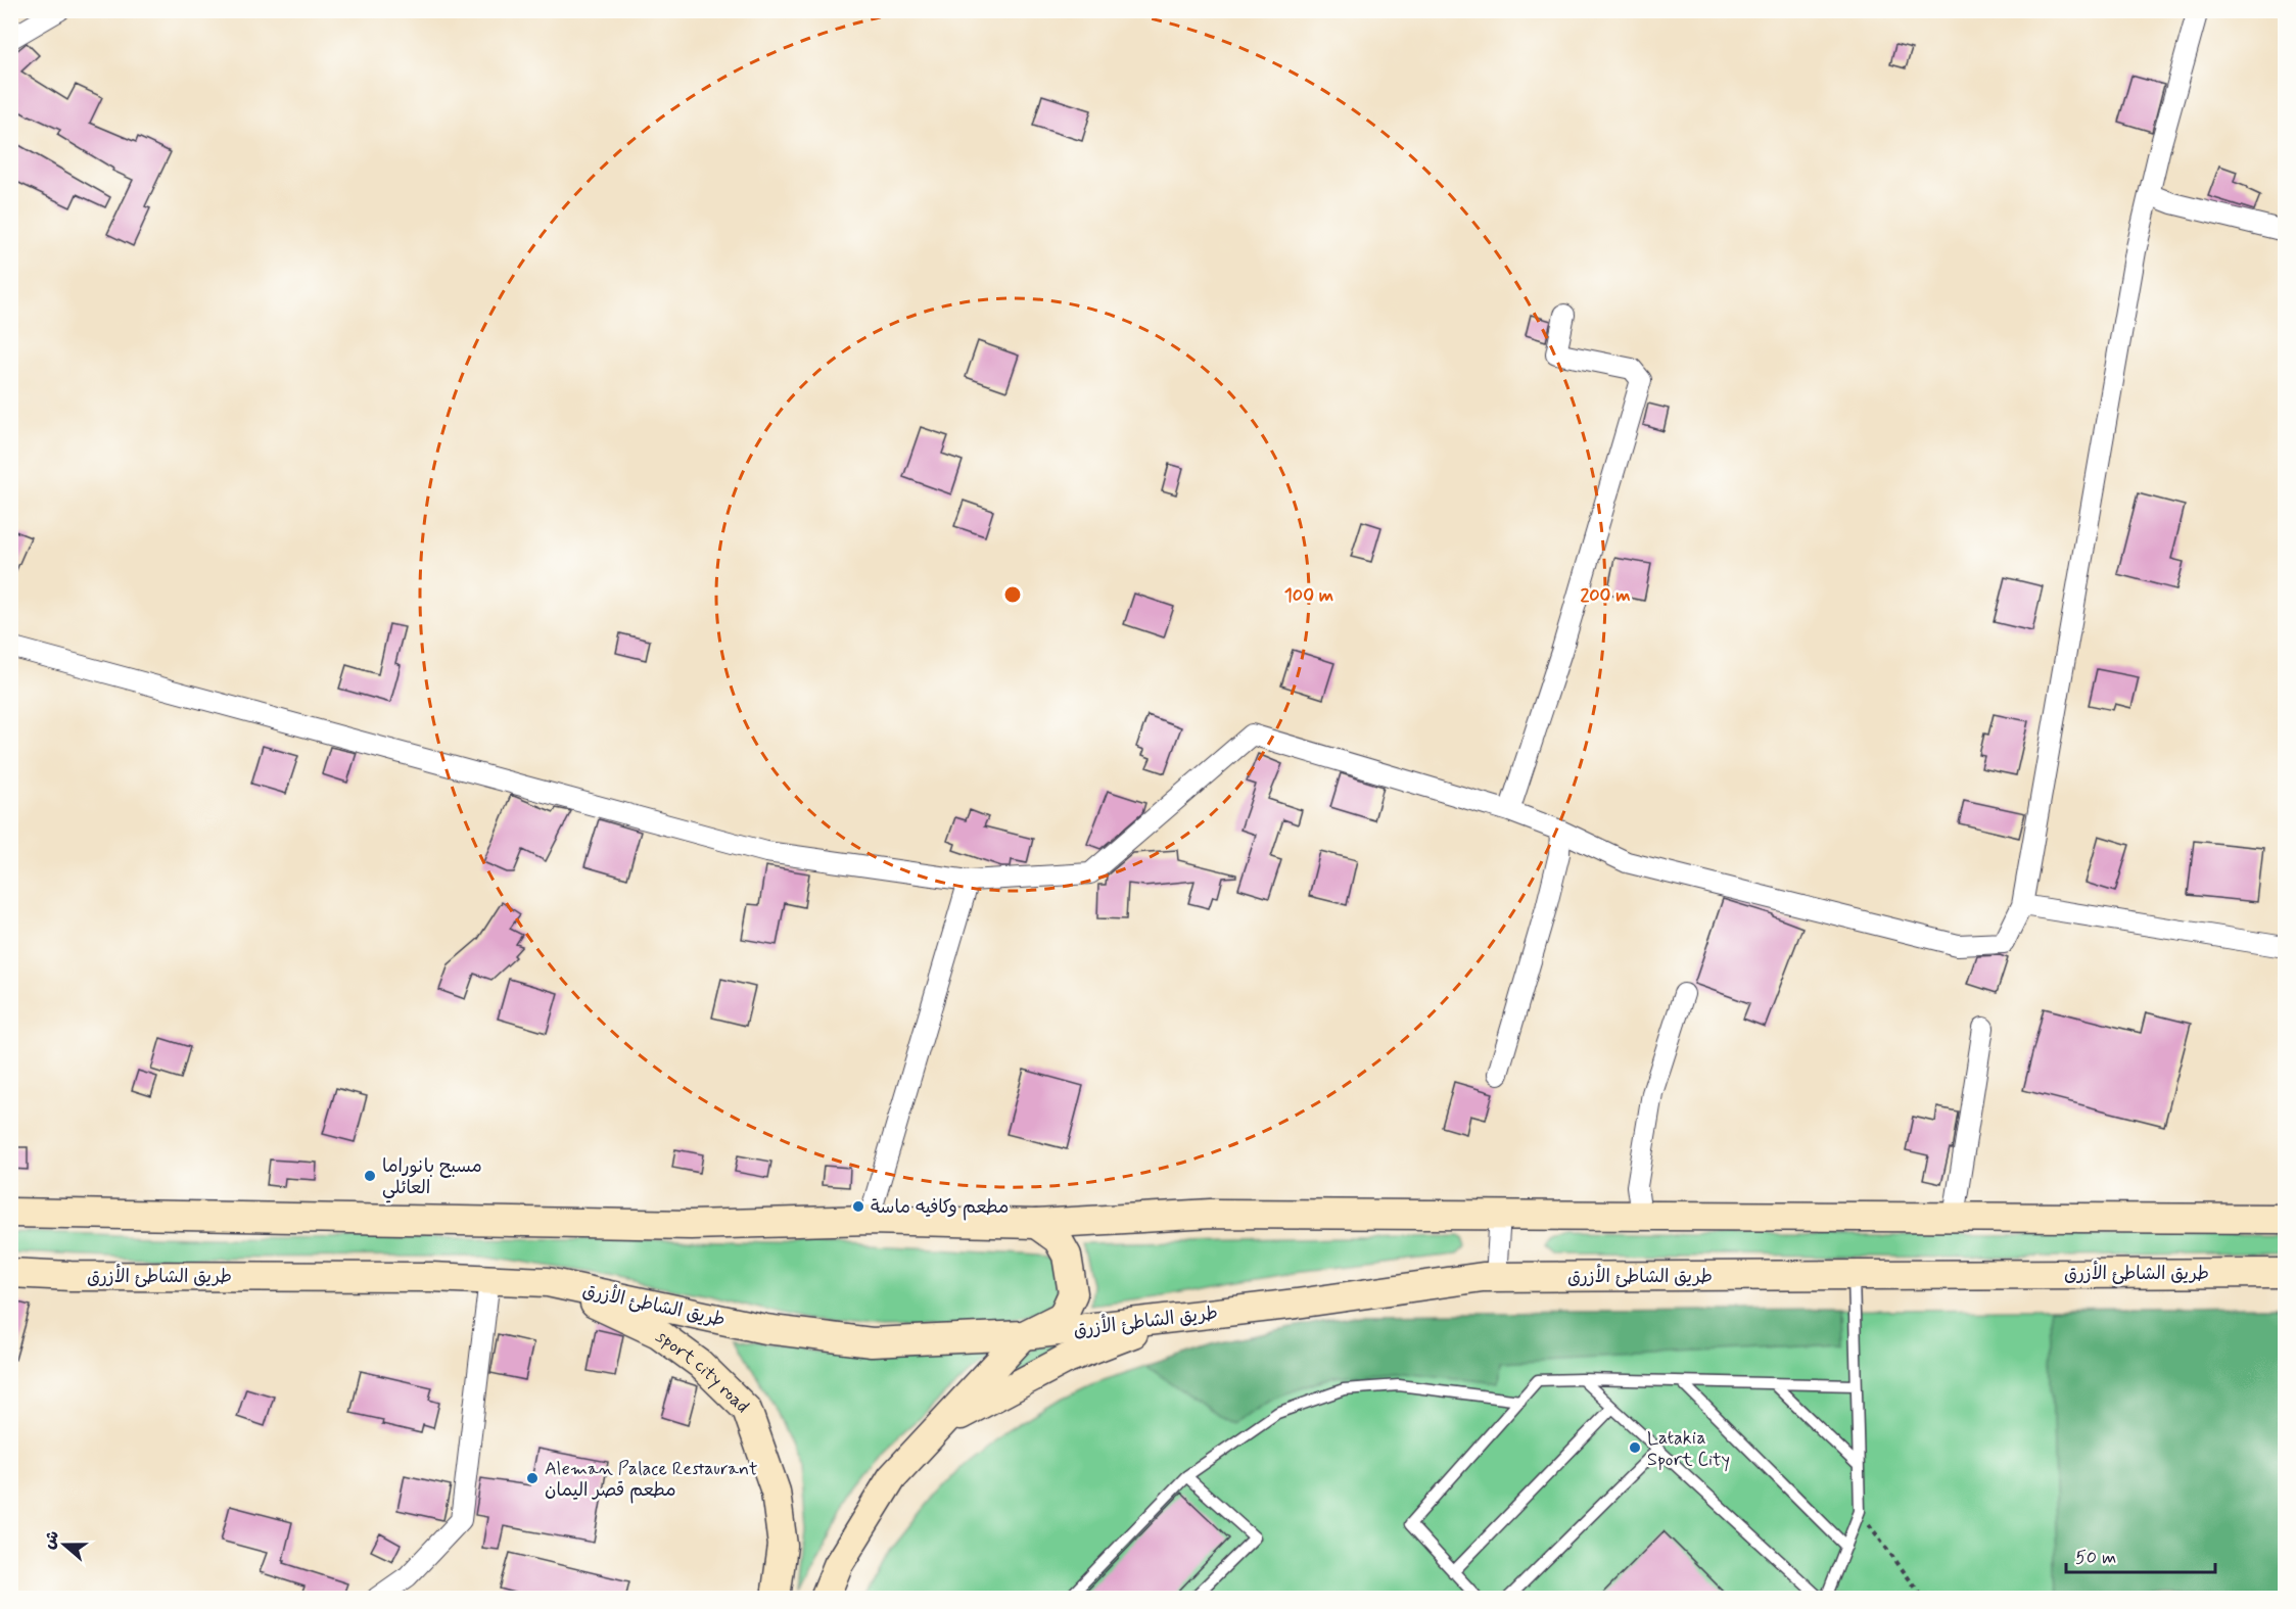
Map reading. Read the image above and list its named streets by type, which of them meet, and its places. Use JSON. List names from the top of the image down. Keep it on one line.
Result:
{"streets":{"main road":["طريق الشاطئ الأزرق","sport city road"]},"crossings":[["طريق الشاطئ الأزرق","sport city road"]],"places":["مسبح بانوراما العائلي","مطعم وكافيه ماسة","Latakia Sport City","Aleman Palace Restaurant مطعم قصر اليمان"],"scale_bar":"50 m","north":"left","rings":["100 m","200 m"]}
